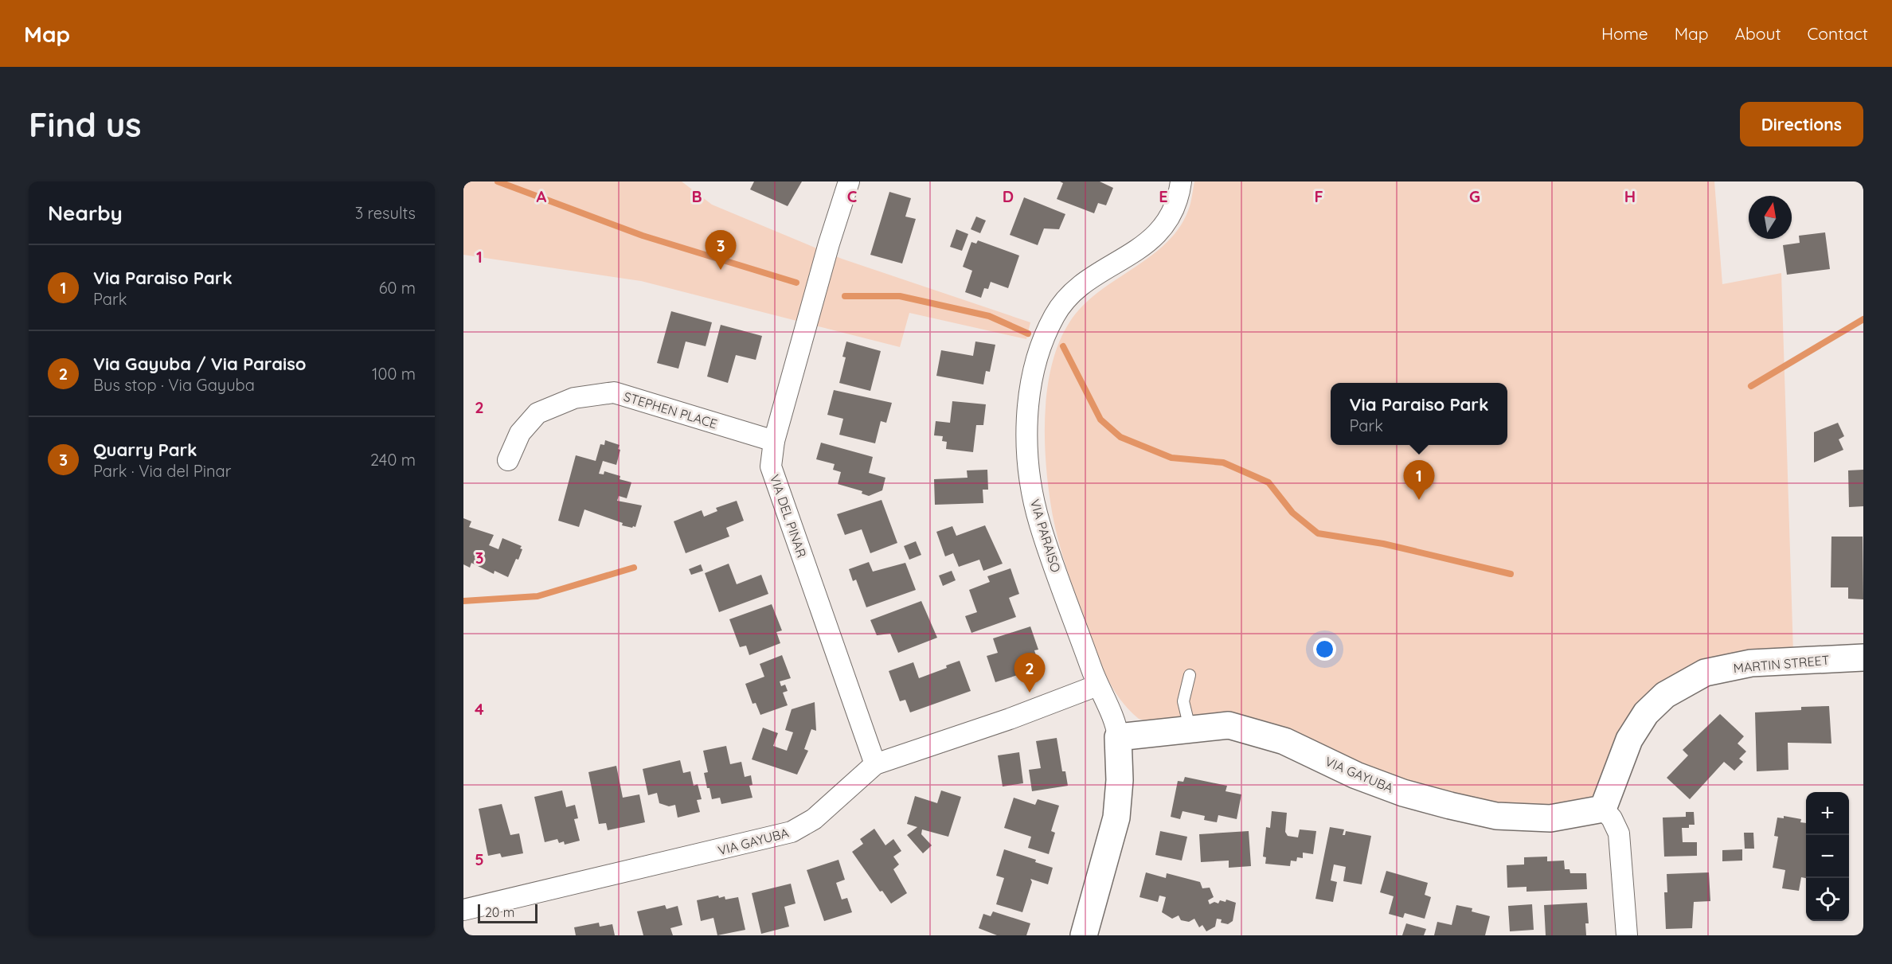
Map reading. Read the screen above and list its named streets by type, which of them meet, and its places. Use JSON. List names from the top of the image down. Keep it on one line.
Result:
{"streets":{"street":["STEPHEN PLACE","VIA DEL PINAR","VIA PARAISO","MARTIN STREET","VIA GAYUBA"]},"crossings":[["STEPHEN PLACE","VIA DEL PINAR"],["VIA DEL PINAR","VIA GAYUBA"],["VIA PARAISO","VIA GAYUBA"],["MARTIN STREET","VIA GAYUBA"]],"scale_bar":"20 m","north":"top","page":{"header":"Map","nav":["Home","Map","About","Contact"],"buttons":"Directions","title":"Find us","heading":["Nearby","3 results"],"pins":["3","1","2"],"list":[{"mark":"1","name":"Via Paraiso Park","note":"Park","value":"60 m"},{"mark":"2","name":"Via Gayuba / Via Paraiso","note":"Bus stop · Via Gayuba","value":"100 m"},{"mark":"3","name":"Quarry Park","note":"Park · Via del Pinar","value":"240 m"}],"popup":["Via Paraiso Park","Park"],"map_buttons":["+","−"],"scale":"20 m"},"grid":{"columns":["A","B","C","D","E","F","G","H"],"rows":["1","2","3","4","5"]}}
